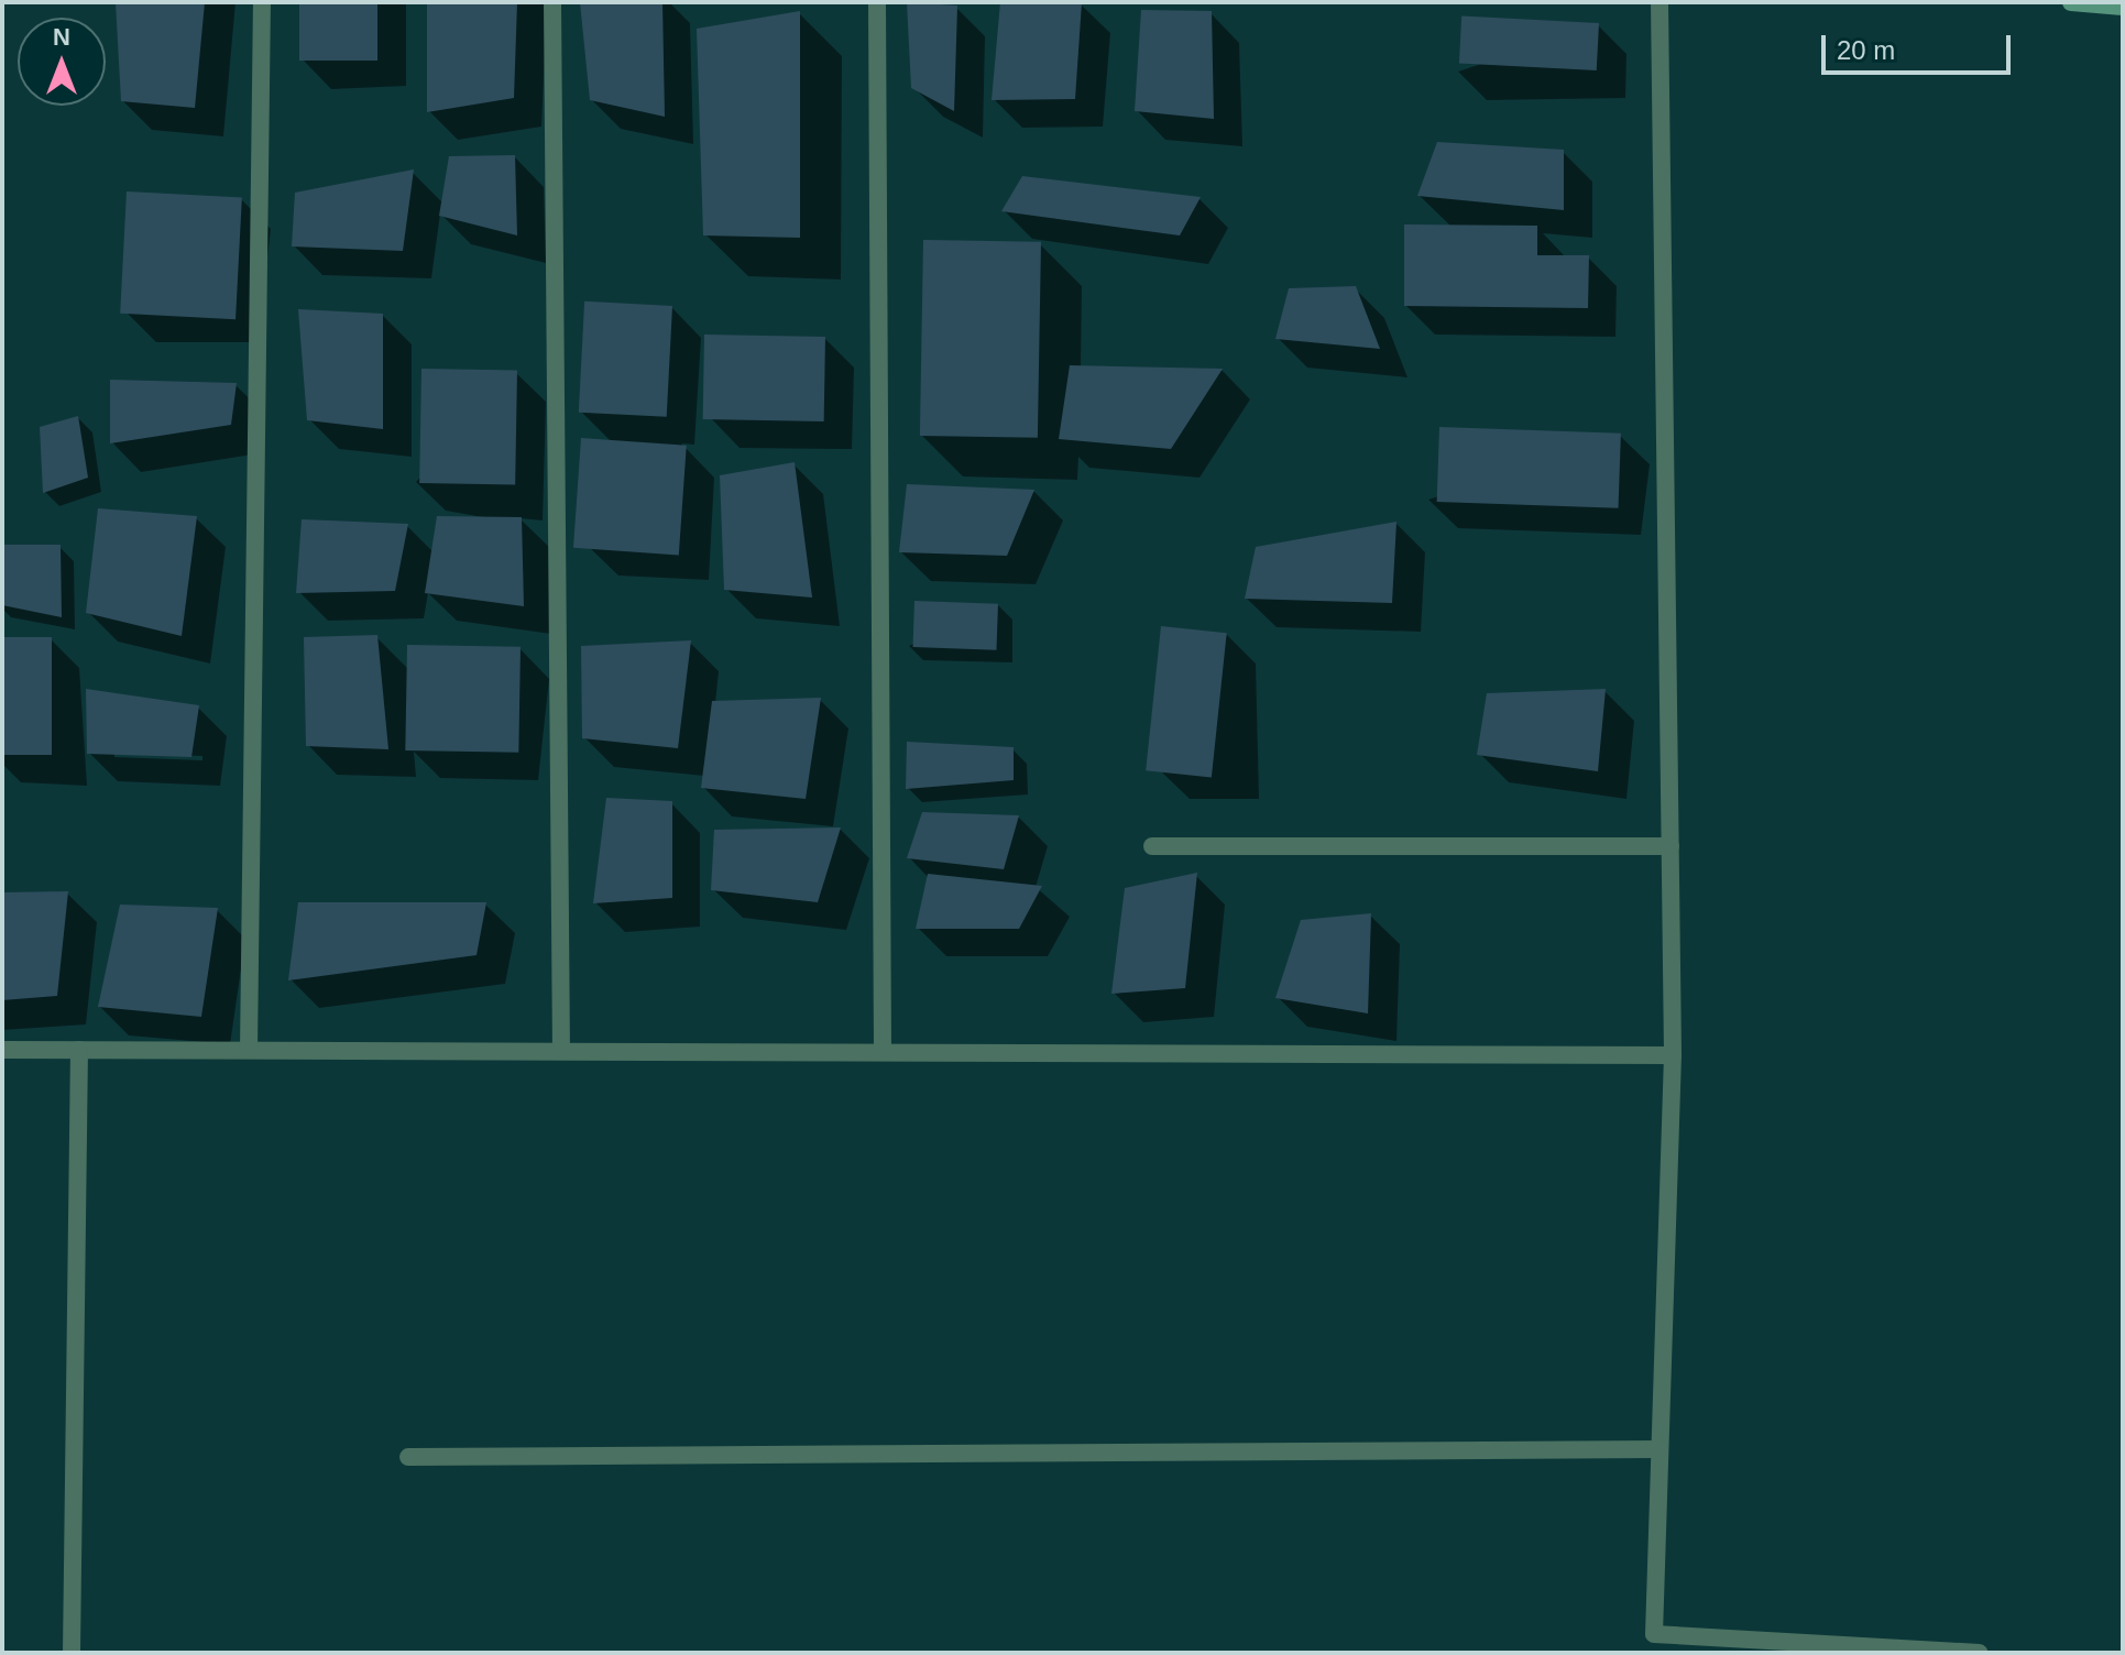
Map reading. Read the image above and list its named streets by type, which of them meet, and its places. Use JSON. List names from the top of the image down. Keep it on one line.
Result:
{"scale_bar":"20 m","north":"top"}
